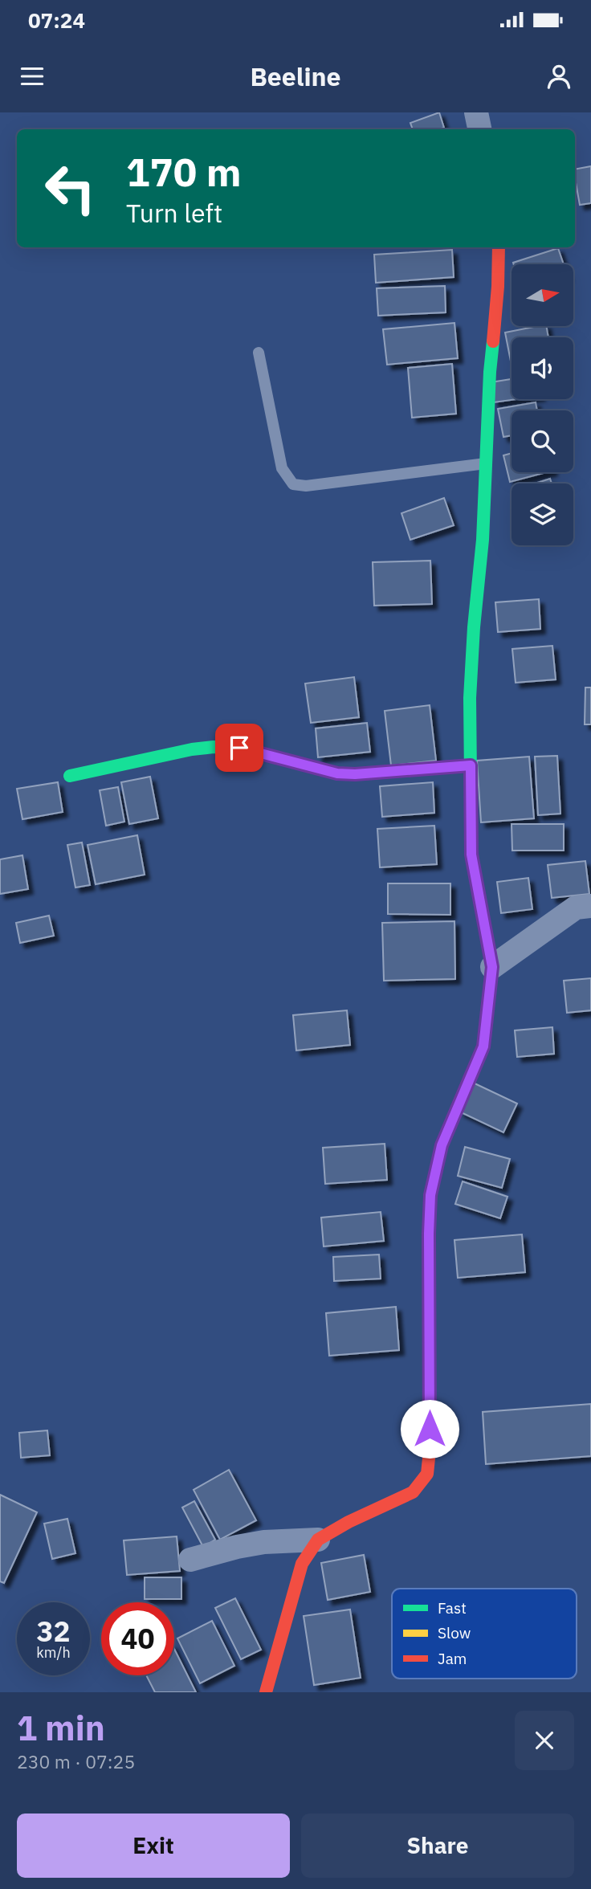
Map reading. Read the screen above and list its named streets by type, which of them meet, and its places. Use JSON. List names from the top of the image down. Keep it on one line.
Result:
{"legend":["Fast","Slow","Jam"],"north":"right","page":{"status":"07:24","header":"Beeline","turn":["170 m","Turn left"],"speed":"32 km/h","limit":"40","heading":["1 min","230 m · 07:25"],"buttons":["Exit","Share"]}}
